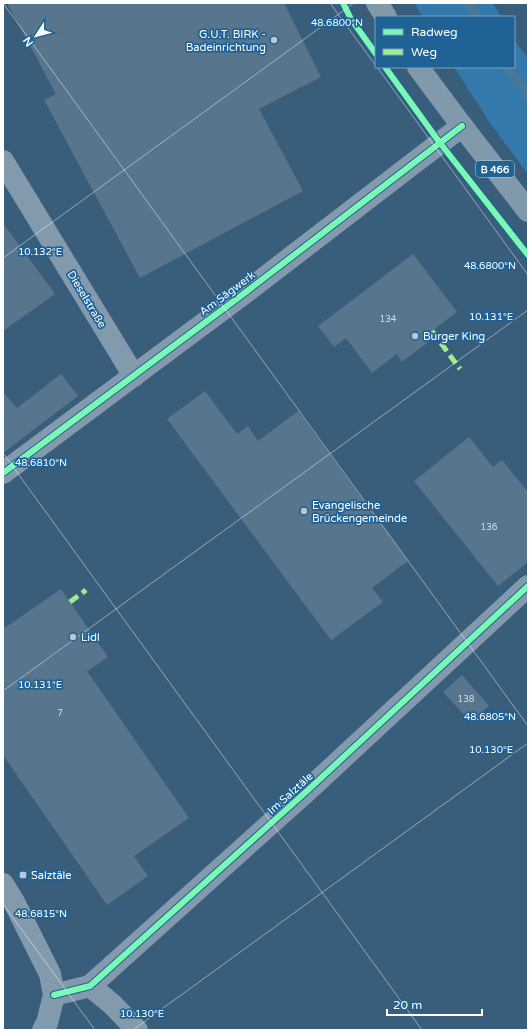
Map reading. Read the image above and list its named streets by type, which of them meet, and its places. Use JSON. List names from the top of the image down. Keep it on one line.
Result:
{"streets":{"main road":["B 466"],"street":["Am Sägwerk","Dieselstraße","Im Salztäle"]},"crossings":[["B 466","Am Sägwerk"],["Am Sägwerk","Dieselstraße"]],"places":{"other":["G.U.T. BIRK - Badeinrichtung","Burger King","Evangelische Brückengemeinde","Lidl"],"transit":["Salztäle"]},"house_numbers":["134","136","138","7"],"legend":["Radweg","Weg"],"scale_bar":"20 m","north":"bottom left","coordinates":["48.6800°N","10.132°E","10.131°E","48.6810°N","48.6805°N","10.130°E","48.6815°N"]}
